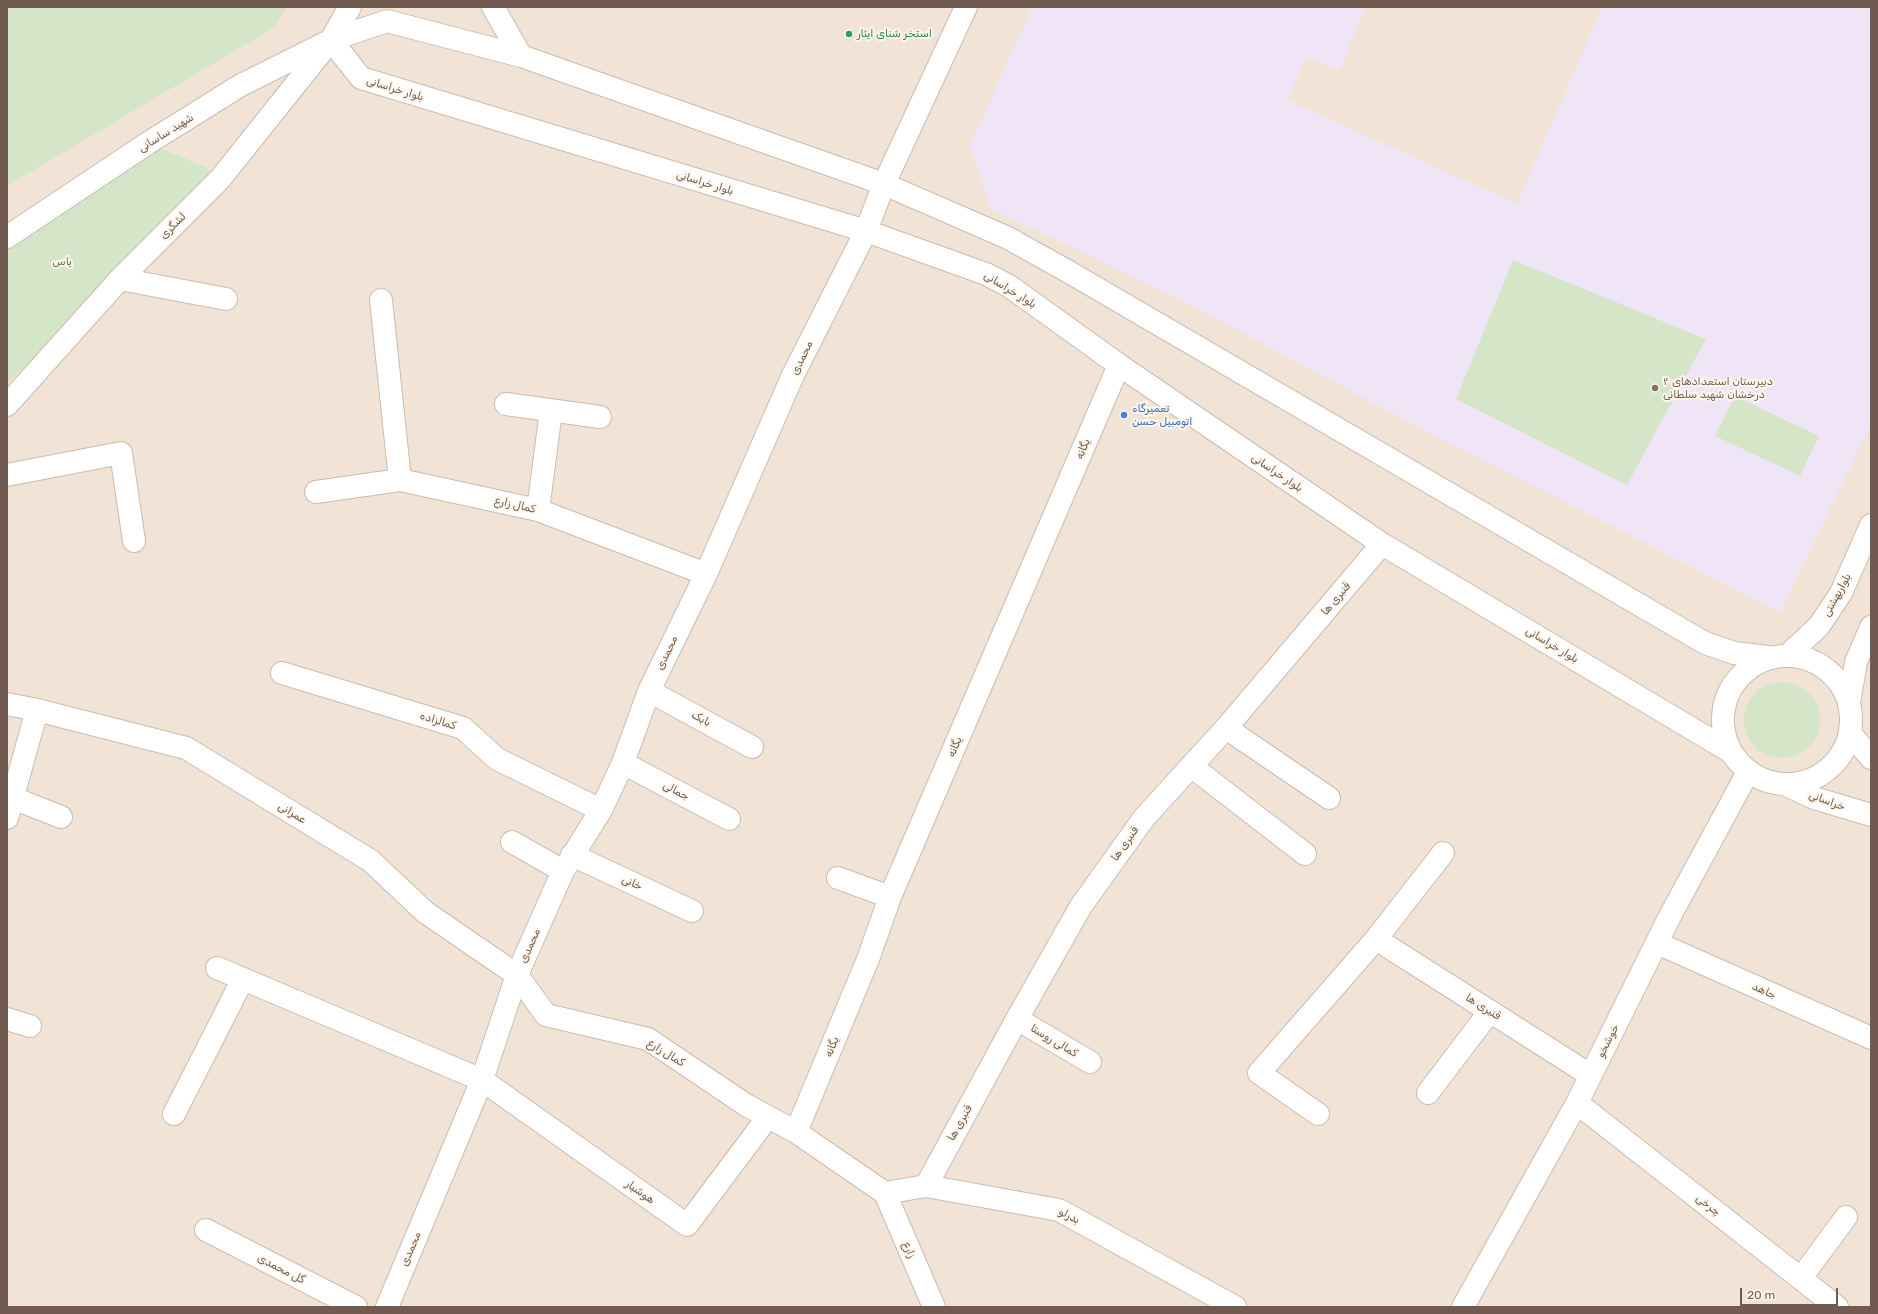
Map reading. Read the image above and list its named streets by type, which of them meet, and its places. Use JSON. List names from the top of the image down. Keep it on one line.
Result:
{"streets":{"street":["بلوار خراسانی","شهید ساسانی","لشگری","محمدی","یگانه","کمال زارع","بلواربهشتی","قنبری ها","بابک","کمالزاده","جمالی","خراسانی","عمرانی","خانی","جاهد","کمالی روستا","خوشخو","هوشیار","چرخی","بدرلو","زارع","گل محمدی"]},"crossings":[["بلوار خراسانی","شهید ساسانی"],["بلوار خراسانی","لشگری"],["بلوار خراسانی","محمدی"],["بلوار خراسانی","یگانه"],["بلوار خراسانی","بلواربهشتی"],["بلوار خراسانی","قنبری ها"],["بلوار خراسانی","خراسانی"],["بلوار خراسانی","خوشخو"],["شهید ساسانی","لشگری"],["محمدی","کمال زارع"],["محمدی","بابک"],["محمدی","کمالزاده"],["محمدی","جمالی"],["محمدی","عمرانی"],["محمدی","خانی"],["محمدی","هوشیار"],["یگانه","کمال زارع"],["کمال زارع","عمرانی"],["کمال زارع","هوشیار"],["کمال زارع","بدرلو"],["کمال زارع","زارع"],["بلواربهشتی","خراسانی"],["بلواربهشتی","خوشخو"],["قنبری ها","کمالی روستا"],["قنبری ها","خوشخو"],["قنبری ها","بدرلو"],["خراسانی","خوشخو"],["جاهد","خوشخو"],["خوشخو","چرخی"],["بدرلو","زارع"]],"parks":["یاس"],"places":["استخر شنای ایثار","۴ دبیرستان استعدادهای درخشان شهید سلطانی","تعمیرگاه اتومبیل حسن"],"scale_bar":"20 m"}
